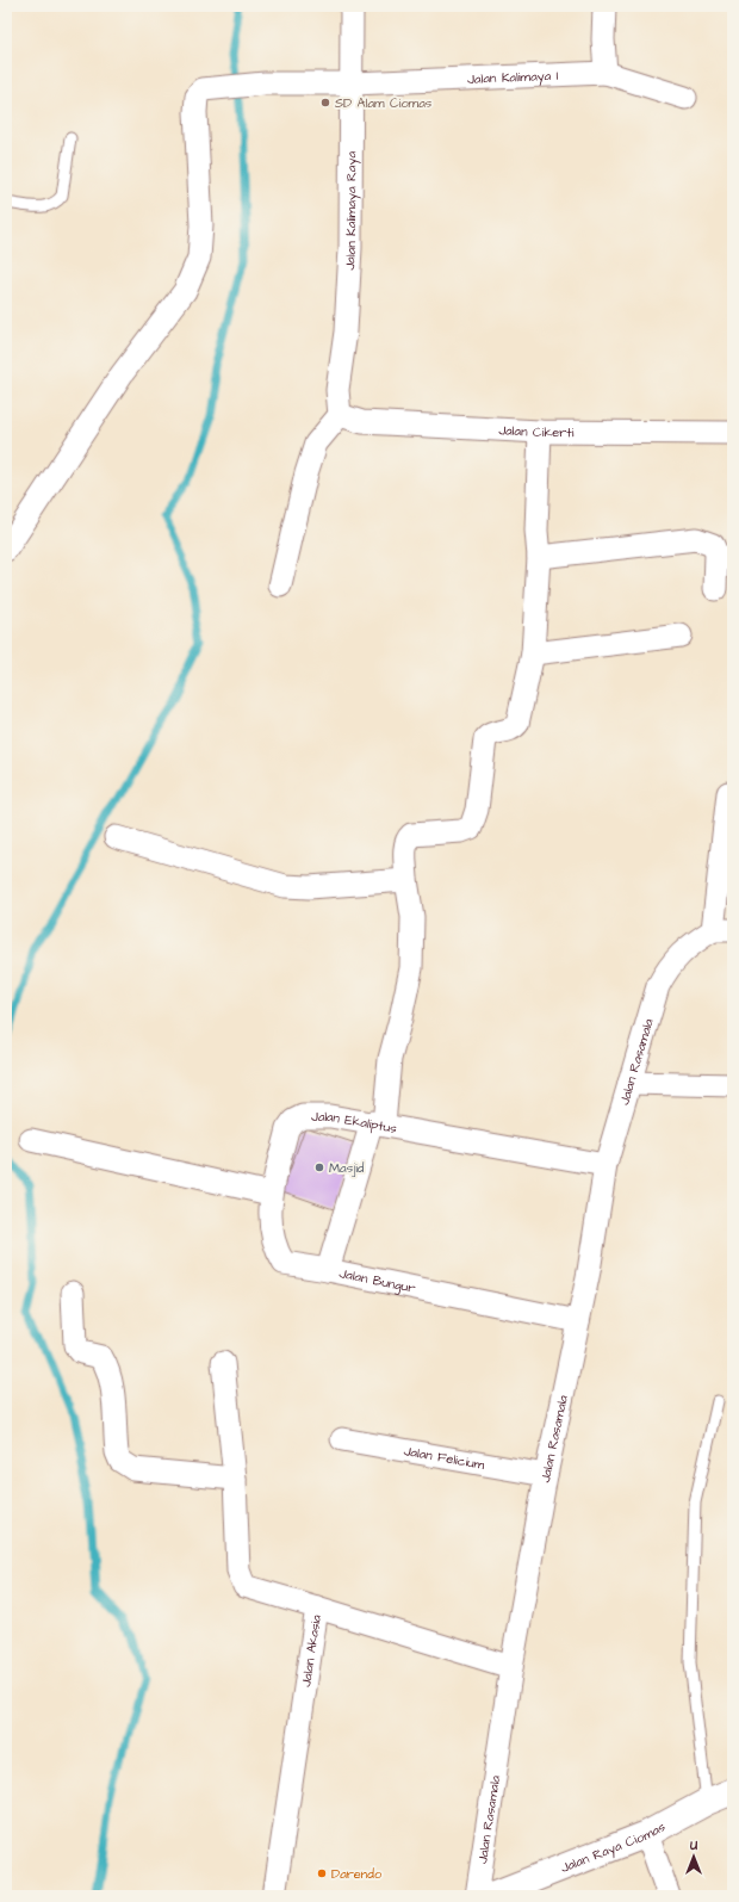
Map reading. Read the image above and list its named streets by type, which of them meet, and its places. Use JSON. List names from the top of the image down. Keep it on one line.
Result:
{"streets":{"main road":["Jalan Raya Ciomas"],"street":["Jalan Kalimaya I","Jalan Kalimaya Raya","Jalan Cikerti","Jalan Rasamala","Jalan Ekaliptus","Jalan Bungur","Jalan Felicium","Jalan Akasia"]},"crossings":[["Jalan Kalimaya I","Jalan Kalimaya Raya"],["Jalan Kalimaya Raya","Jalan Cikerti"],["Jalan Rasamala","Jalan Ekaliptus"],["Jalan Rasamala","Jalan Bungur"],["Jalan Rasamala","Jalan Felicium"],["Jalan Rasamala","Jalan Akasia"],["Jalan Ekaliptus","Jalan Bungur"]],"places":["SD Alam Ciomas","Masjid","Darendo"],"north":"top"}
